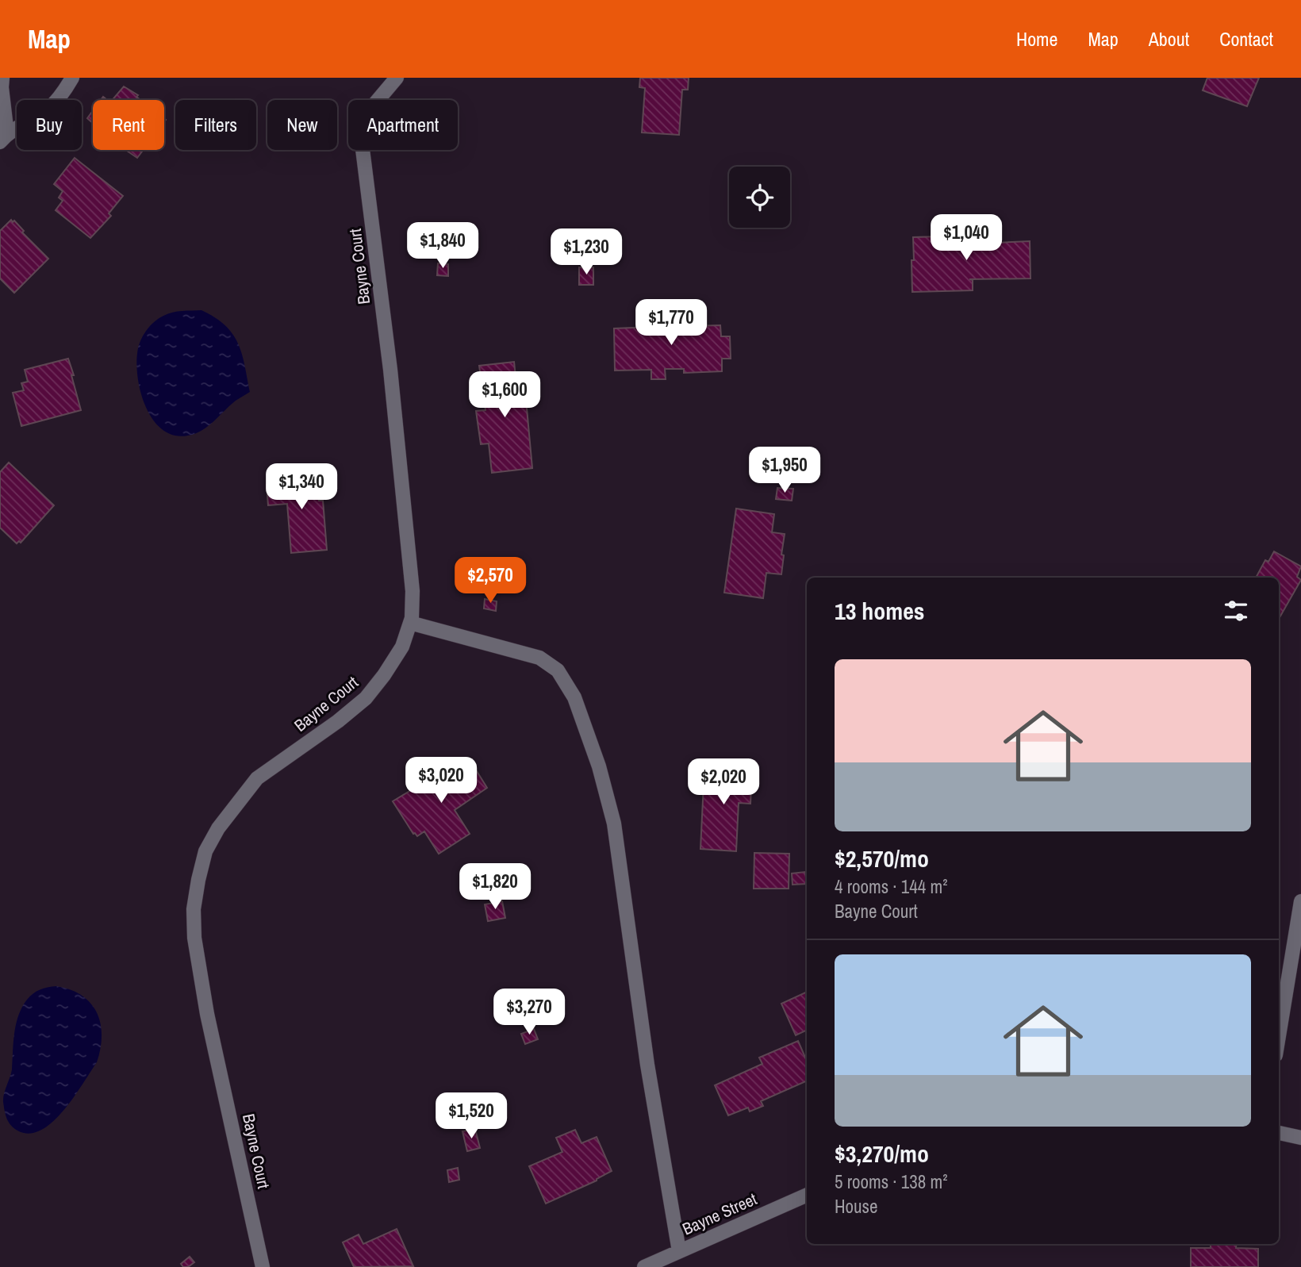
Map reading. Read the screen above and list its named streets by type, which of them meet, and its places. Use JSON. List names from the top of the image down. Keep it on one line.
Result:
{"streets":{"street":["Bayne Court","Bayne Street"]},"page":{"header":"Map","nav":["Home","Map","About","Contact"],"chip":["Buy","Rent","Filters","New","Apartment"],"price":["$1,040","$1,840","$1,230","$1,770","$1,600","$1,950","$1,340","$2,570","$3,020","$2,020","$1,820","$3,270","$1,520"],"heading":"13 homes","list":[{"name":"$2,570/mo","note":"4 rooms · 144 m² · Bayne Court"},{"name":"$3,270/mo","note":"5 rooms · 138 m² · House"}]}}
